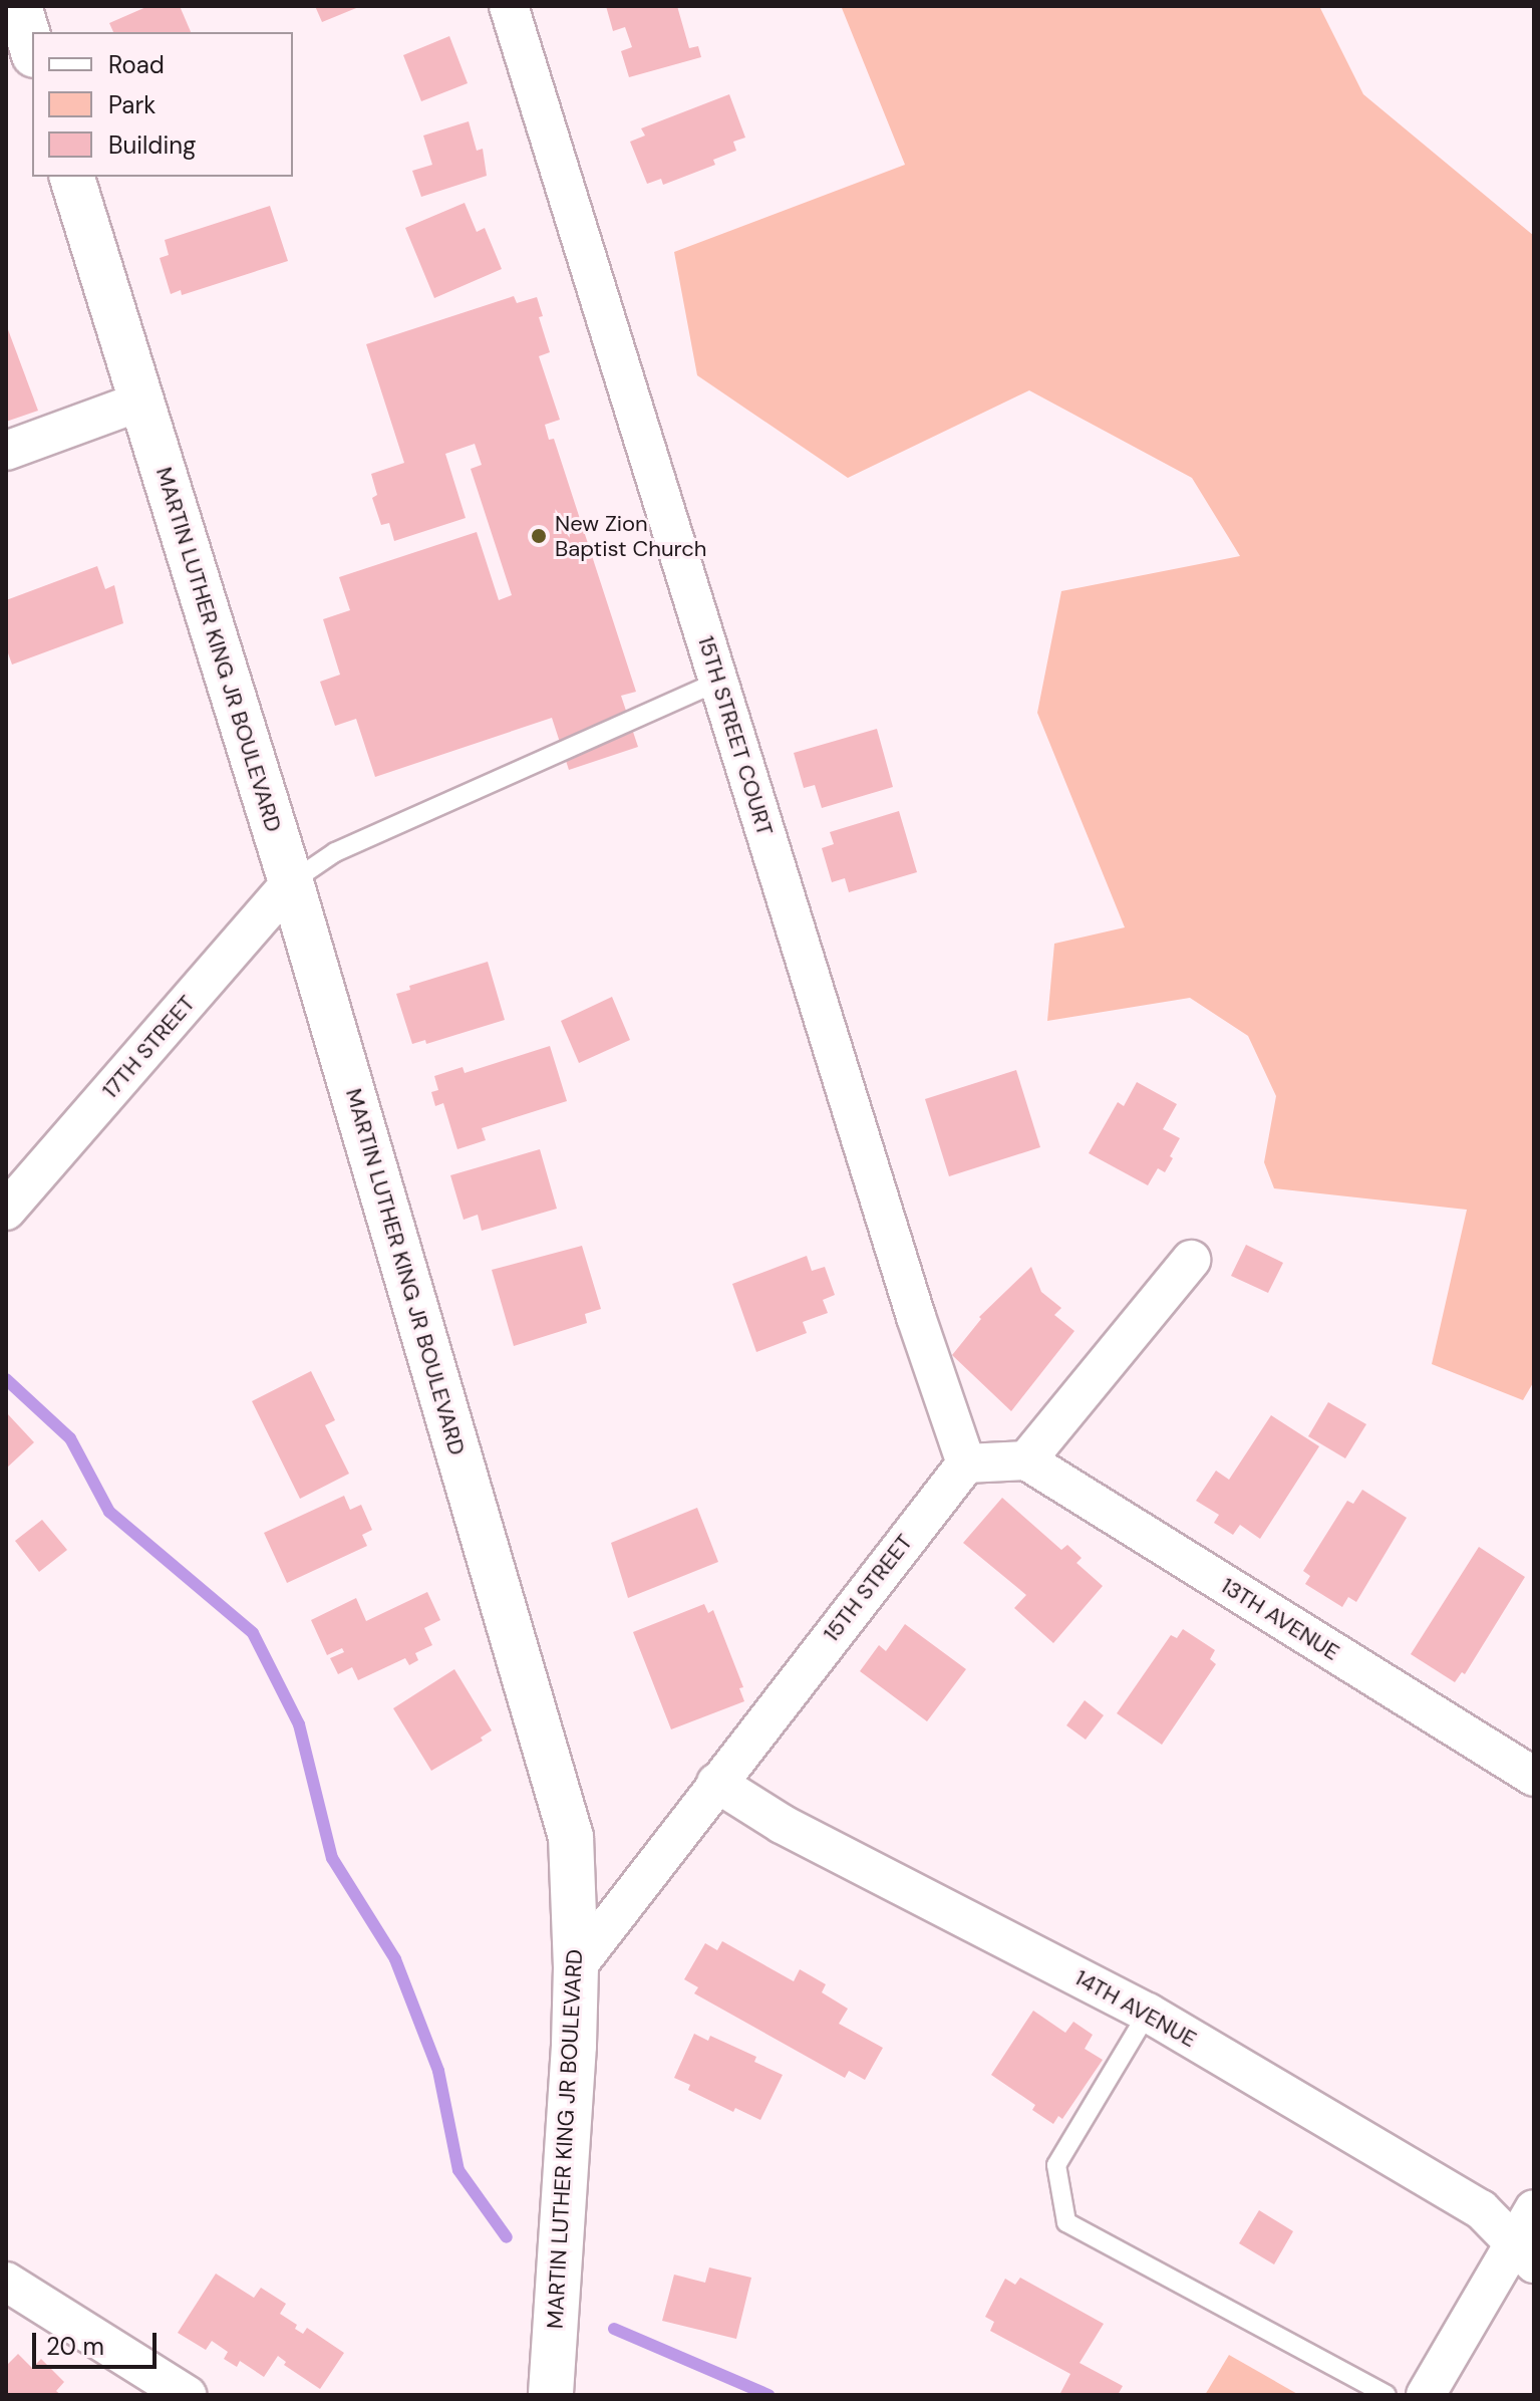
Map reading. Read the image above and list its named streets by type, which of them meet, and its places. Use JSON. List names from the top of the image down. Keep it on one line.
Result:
{"streets":{"main road":["MARTIN LUTHER KING JR BOULEVARD"],"street":["15TH STREET COURT","17TH STREET","15TH STREET","13TH AVENUE","14TH AVENUE"]},"crossings":[["MARTIN LUTHER KING JR BOULEVARD","17TH STREET"],["MARTIN LUTHER KING JR BOULEVARD","15TH STREET"],["15TH STREET COURT","15TH STREET"],["15TH STREET","14TH AVENUE"]],"places":["New Zion Baptist Church"],"legend":["Road","Park","Building"],"scale_bar":"20 m"}
